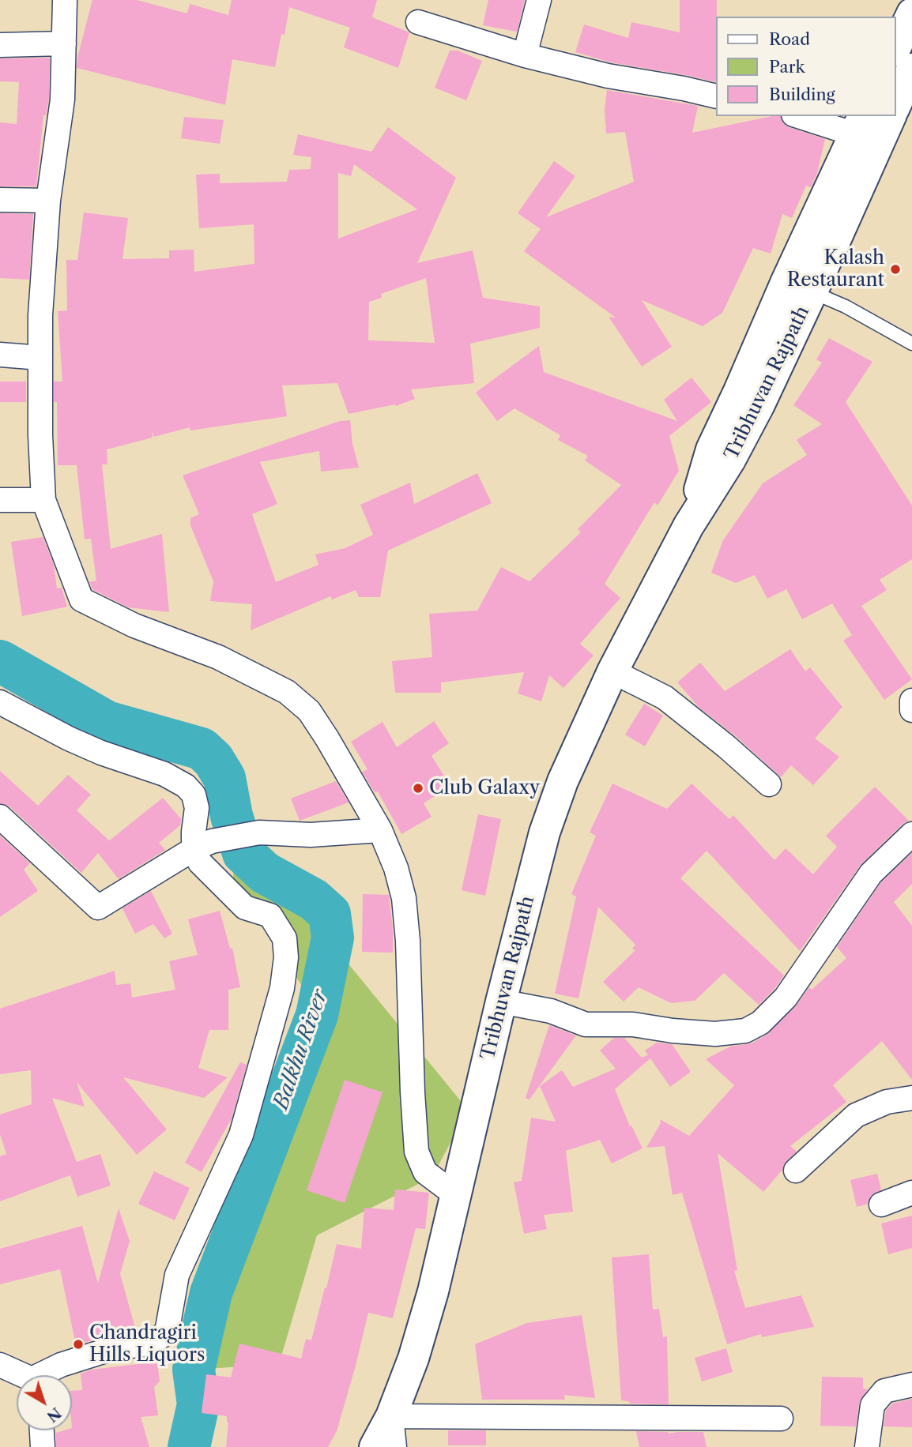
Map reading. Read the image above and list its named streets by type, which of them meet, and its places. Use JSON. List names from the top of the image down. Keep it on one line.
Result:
{"streets":{"highway":["Tribhuvan Rajpath"]},"water":["Balkhu River"],"places":["Kalash Restaurant","Club Galaxy","Chandragiri Hills Liquors"],"legend":["Road","Park","Building"],"north":"bottom right"}
